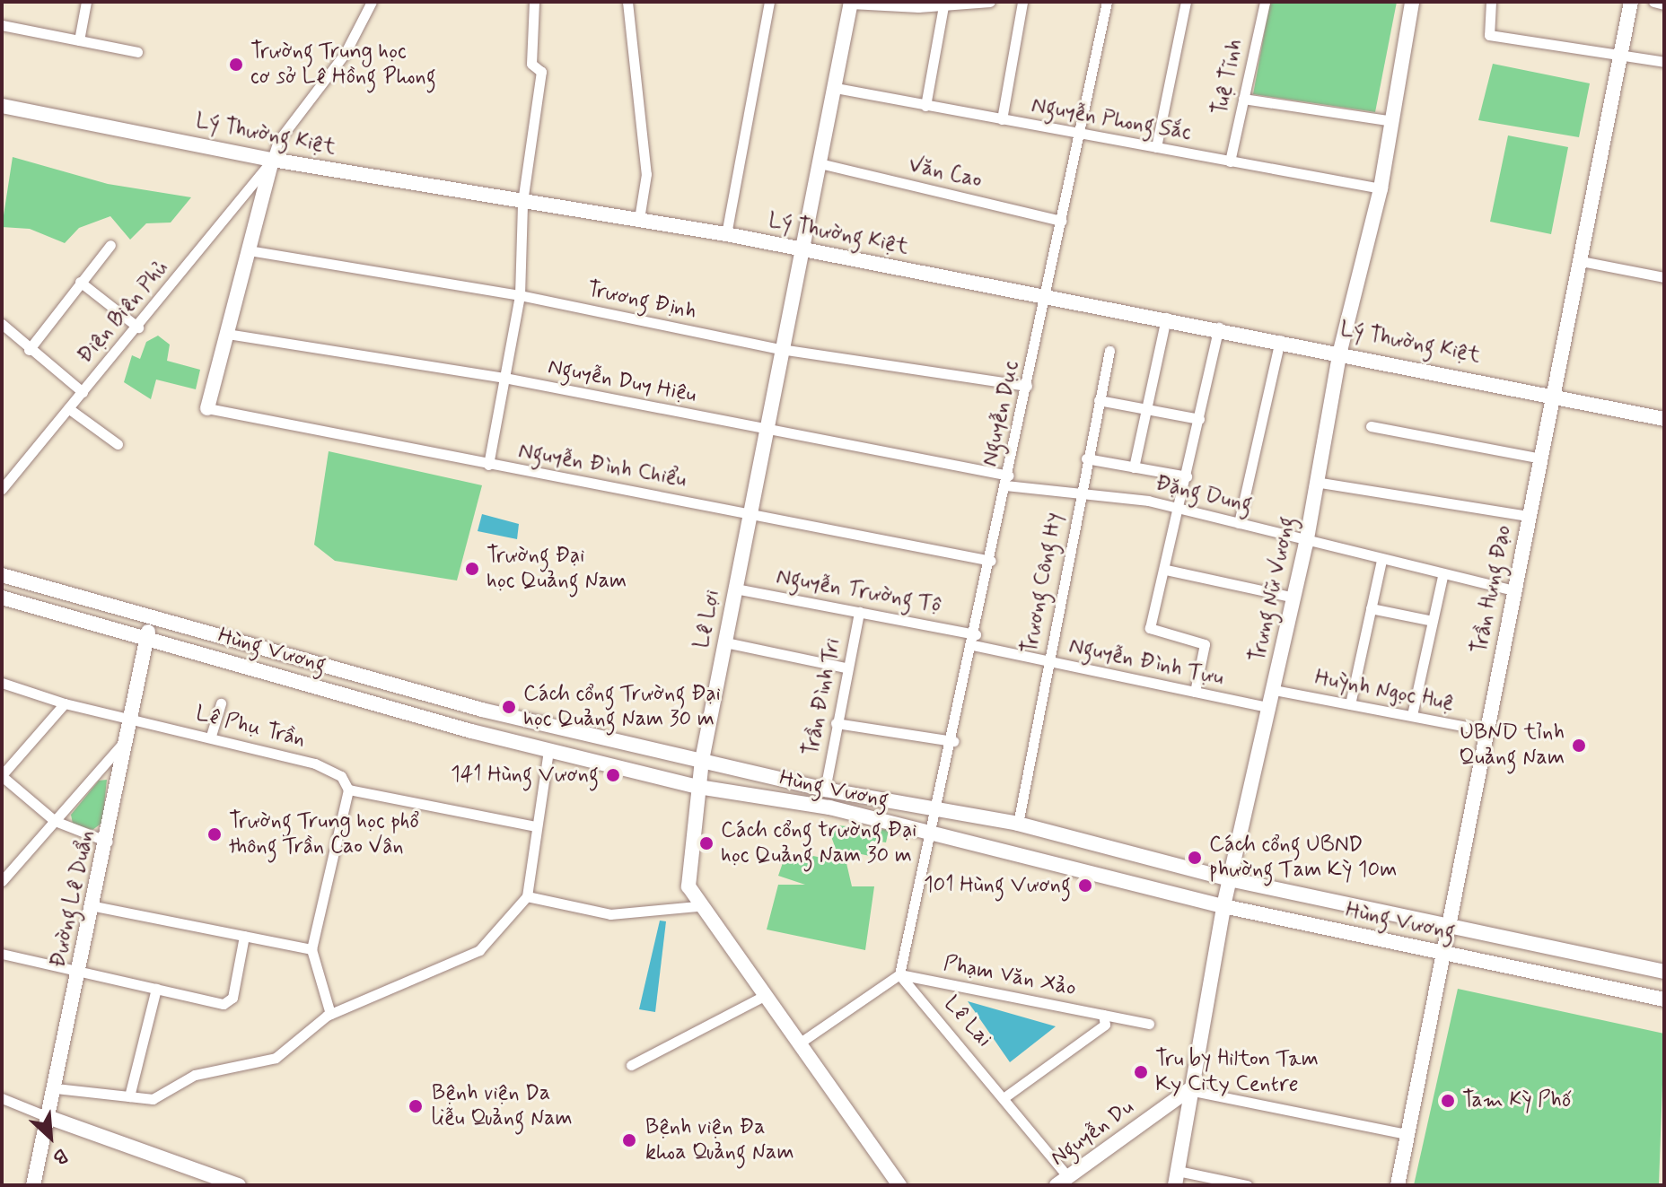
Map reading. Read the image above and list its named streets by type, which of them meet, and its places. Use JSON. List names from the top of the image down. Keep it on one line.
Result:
{"streets":{"street":["Tuệ Tĩnh","Nguyễn Phong Sắc","Lý Thường Kiệt","Văn Cao","Trương Định","Điện Biên Phủ","Nguyễn Duy Hiệu","Nguyễn Dục","Nguyễn Đình Chiểu","Đặng Dung","Trương Công Hy","Trưng Nữ Vương","Trần Hưng Đạo","Nguyễn Trường Tộ","Lê Lợi","Hùng Vương","Nguyễn Đình Tựu","Huỳnh Ngọc Huệ","Trần Đình Tri","Lê Phụ Trần","Đường Lê Duẩn","Phạm Văn Xảo","Lê Lai","Nguyễn Du"]},"crossings":[["Tuệ Tĩnh","Nguyễn Phong Sắc"],["Nguyễn Phong Sắc","Nguyễn Dục"],["Nguyễn Phong Sắc","Trưng Nữ Vương"],["Nguyễn Phong Sắc","Lê Lợi"],["Lý Thường Kiệt","Điện Biên Phủ"],["Lý Thường Kiệt","Nguyễn Dục"],["Lý Thường Kiệt","Trưng Nữ Vương"],["Lý Thường Kiệt","Trần Hưng Đạo"],["Lý Thường Kiệt","Lê Lợi"],["Văn Cao","Nguyễn Dục"],["Văn Cao","Lê Lợi"],["Trương Định","Nguyễn Dục"],["Trương Định","Lê Lợi"],["Nguyễn Duy Hiệu","Nguyễn Dục"],["Nguyễn Duy Hiệu","Đặng Dung"],["Nguyễn Duy Hiệu","Lê Lợi"],["Nguyễn Dục","Nguyễn Đình Chiểu"],["Nguyễn Dục","Đặng Dung"],["Nguyễn Dục","Nguyễn Trường Tộ"],["Nguyễn Dục","Hùng Vương"],["Nguyễn Dục","Nguyễn Đình Tựu"],["Nguyễn Đình Chiểu","Lê Lợi"],["Đặng Dung","Trương Công Hy"],["Đặng Dung","Trưng Nữ Vương"],["Đặng Dung","Trần Hưng Đạo"],["Trương Công Hy","Hùng Vương"],["Trương Công Hy","Nguyễn Đình Tựu"],["Trưng Nữ Vương","Hùng Vương"],["Trưng Nữ Vương","Nguyễn Đình Tựu"],["Trưng Nữ Vương","Huỳnh Ngọc Huệ"],["Trưng Nữ Vương","Nguyễn Du"],["Trần Hưng Đạo","Hùng Vương"],["Trần Hưng Đạo","Huỳnh Ngọc Huệ"],["Nguyễn Trường Tộ","Lê Lợi"],["Nguyễn Trường Tộ","Nguyễn Đình Tựu"],["Nguyễn Trường Tộ","Trần Đình Tri"],["Lê Lợi","Hùng Vương"],["Hùng Vương","Trần Đình Tri"],["Hùng Vương","Đường Lê Duẩn"],["Lê Phụ Trần","Đường Lê Duẩn"],["Phạm Văn Xảo","Lê Lai"],["Lê Lai","Nguyễn Du"]],"places":["Trường Trung học cơ sở Lê Hồng Phong","Trường Đại học Quảng Nam","Cách cổng Trường Đại học Quảng Nam 30 m","UBND tỉnh Quảng Nam","141 Hùng Vương","Trường Trung học phổ thông Trần Cao Vân","Cách cổng trường Đại học Quảng Nam 30 m","Cách cổng UBND phường Tam Kỳ 10m","101 Hùng Vương","Tru by Hilton Tam Ky City Centre","Tam Kỳ Phố","Bệnh viện Da liễu Quảng Nam","Bệnh viện Đa khoa Quảng Nam"],"north":"bottom right"}
